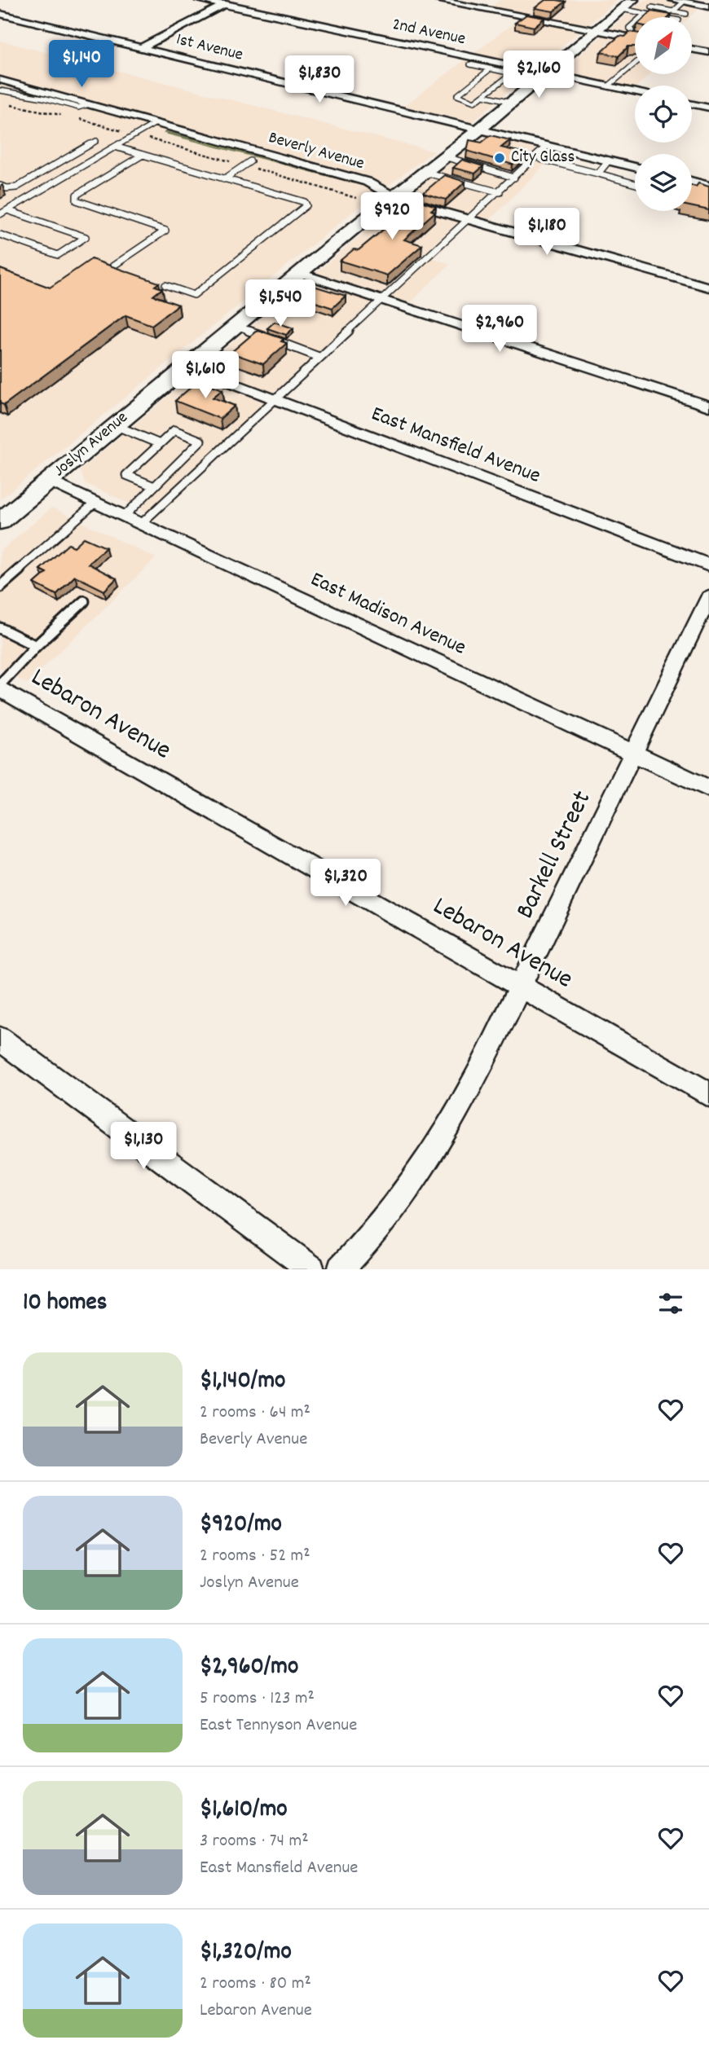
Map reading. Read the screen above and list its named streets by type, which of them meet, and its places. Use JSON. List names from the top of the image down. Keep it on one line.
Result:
{"streets":{"main road":["Joslyn Avenue"],"street":["2nd Avenue","1st Avenue","Beverly Avenue","East Mansfield Avenue","East Madison Avenue","Lebaron Avenue","Barkell Street"]},"crossings":[["2nd Avenue","Joslyn Avenue"],["1st Avenue","Joslyn Avenue"],["Beverly Avenue","Joslyn Avenue"],["Joslyn Avenue","East Mansfield Avenue"],["Joslyn Avenue","East Madison Avenue"],["East Madison Avenue","Barkell Street"],["Lebaron Avenue","Barkell Street"]],"places":["City Glass"],"north":"top right","page":{"price":["$1,140","$2,160","$1,830","$920","$1,180","$1,540","$2,960","$1,610","$1,320","$1,130"],"heading":"10 homes","list":[{"name":"$1,140/mo","note":"2 rooms · 64 m² · Beverly Avenue"},{"name":"$920/mo","note":"2 rooms · 52 m² · Joslyn Avenue"},{"name":"$2,960/mo","note":"5 rooms · 123 m² · East Tennyson Avenue"},{"name":"$1,610/mo","note":"3 rooms · 74 m² · East Mansfield Avenue"},{"name":"$1,320/mo","note":"2 rooms · 80 m² · Lebaron Avenue"}]}}
